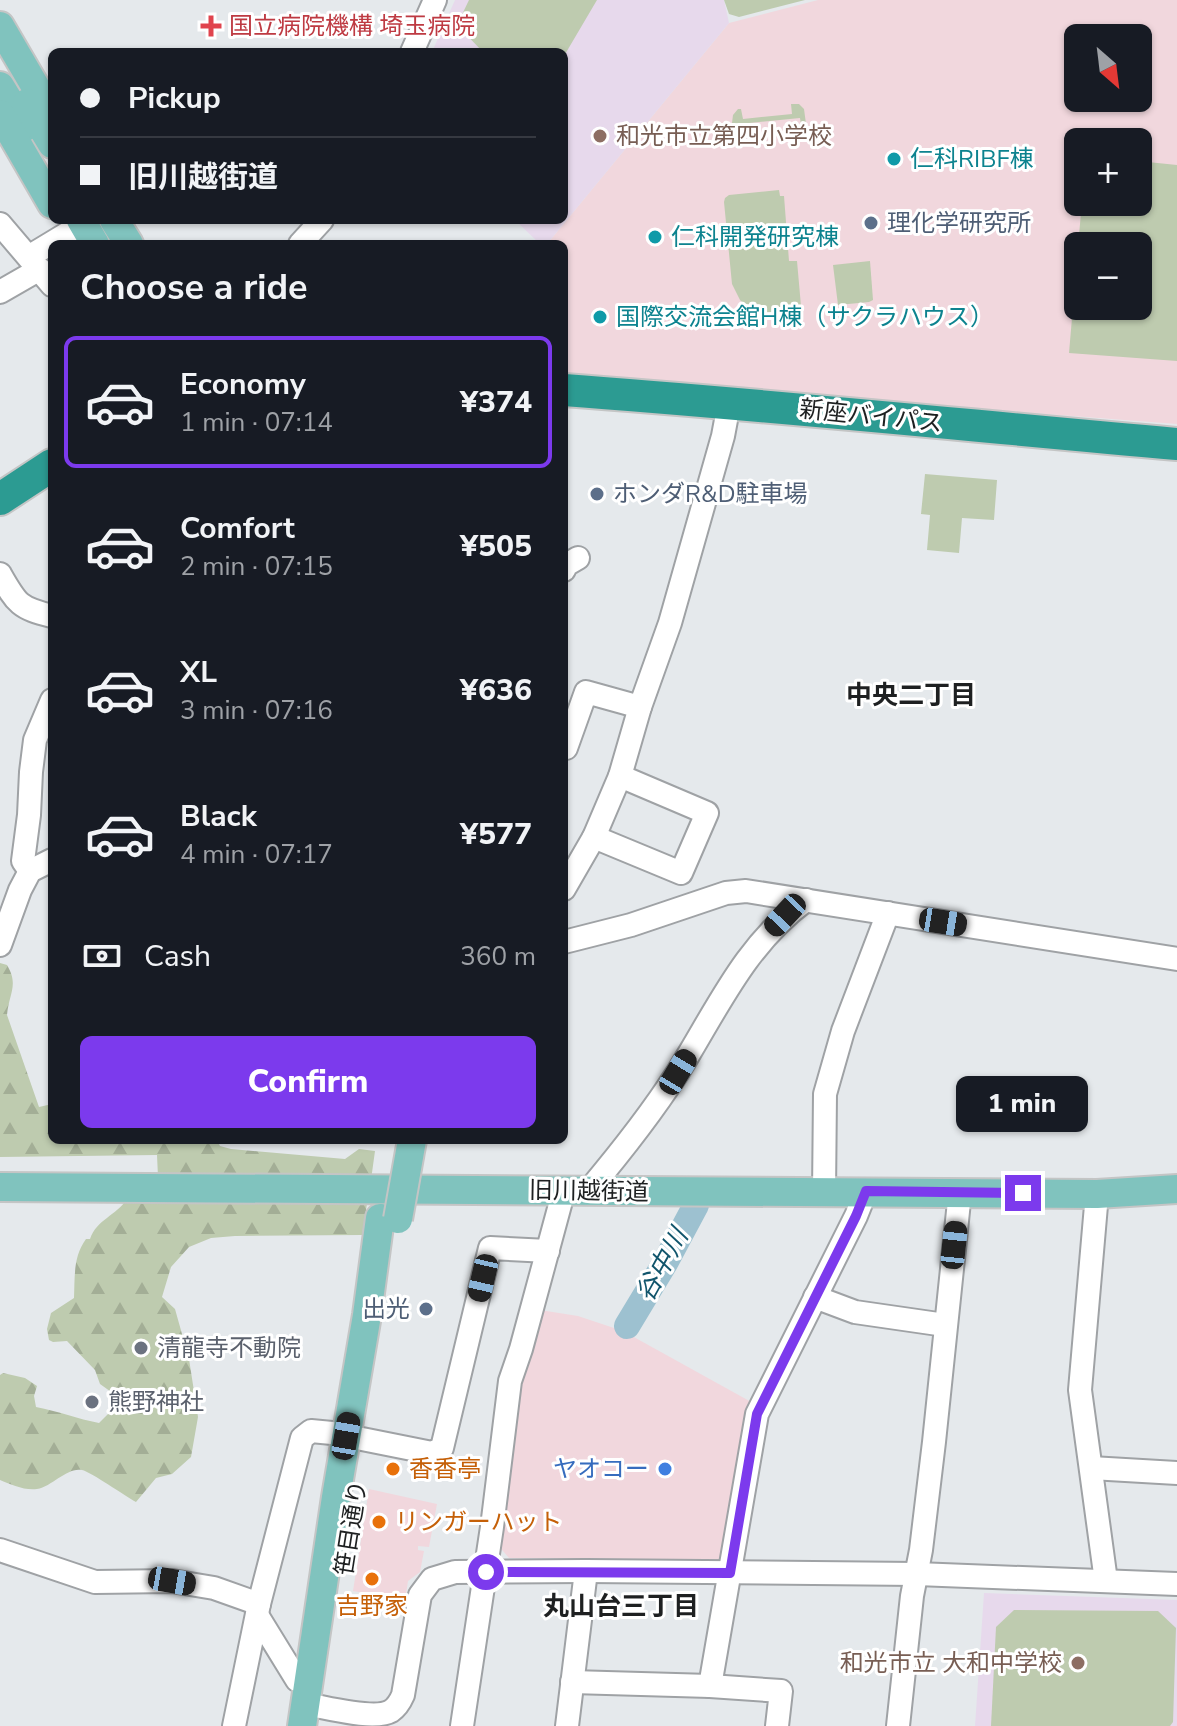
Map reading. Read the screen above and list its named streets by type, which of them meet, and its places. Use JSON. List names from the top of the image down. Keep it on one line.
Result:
{"streets":{"highway":["新座バイパス"],"main road":["旧川越街道","笹目通り"]},"districts":["中央二丁目","丸山台三丁目"],"water":["谷中川"],"places":{"health":["国立病院機構 埼玉病院"],"other":["和光市立第四小学校","仁科RIBF棟","理化学研究所","仁科開発研究棟","国際交流会館H棟（サクラハウス）","ホンダR&D駐車場","出光","清龍寺不動院","熊野神社","香香亭","ヤオコー","リンガーハット","吉野家","和光市立 大和中学校"]},"north":"bottom right","page":{"map_buttons":["+","−"],"banner":["Pickup","旧川越街道"],"heading":"Choose a ride","list":[{"name":"Economy","note":"1 min · 07:14","value":"¥374"},{"name":"Comfort","note":"2 min · 07:15","value":"¥505"},{"name":"XL","note":"3 min · 07:16","value":"¥636"},{"name":"Black","note":"4 min · 07:17","value":"¥577"}],"pay":["Cash","360 m"],"buttons":"Confirm","bubble":"1 min"}}
